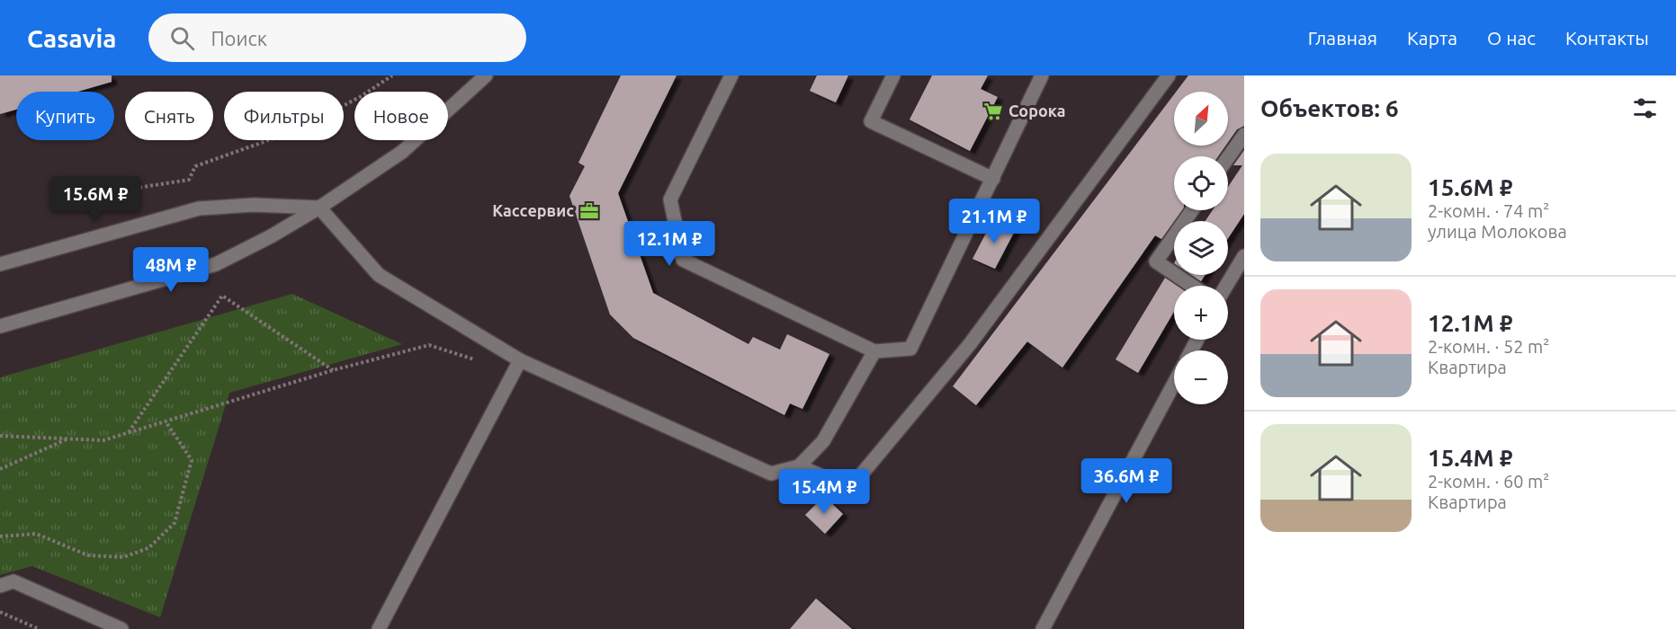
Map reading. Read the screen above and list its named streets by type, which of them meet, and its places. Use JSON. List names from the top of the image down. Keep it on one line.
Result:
{"places":{"supermarket":["Сорока"],"office":["Кассервис"]},"north":"top right","page":{"header":"Casavia","search":"Поиск","nav":["Главная","Карта","О нас","Контакты"],"heading":"Объектов: 6","map_buttons":["+","−"],"chip":["Купить","Снять","Фильтры","Новое"],"list":[{"name":"15.6M ₽","note":"2-комн. · 74 m² · улица Молокова"},{"name":"12.1M ₽","note":"2-комн. · 52 m² · Квартира"},{"name":"15.4M ₽","note":"2-комн. · 60 m² · Квартира"}],"price":["15.6M ₽","21.1M ₽","12.1M ₽","48M ₽","36.6M ₽","15.4M ₽"]}}
